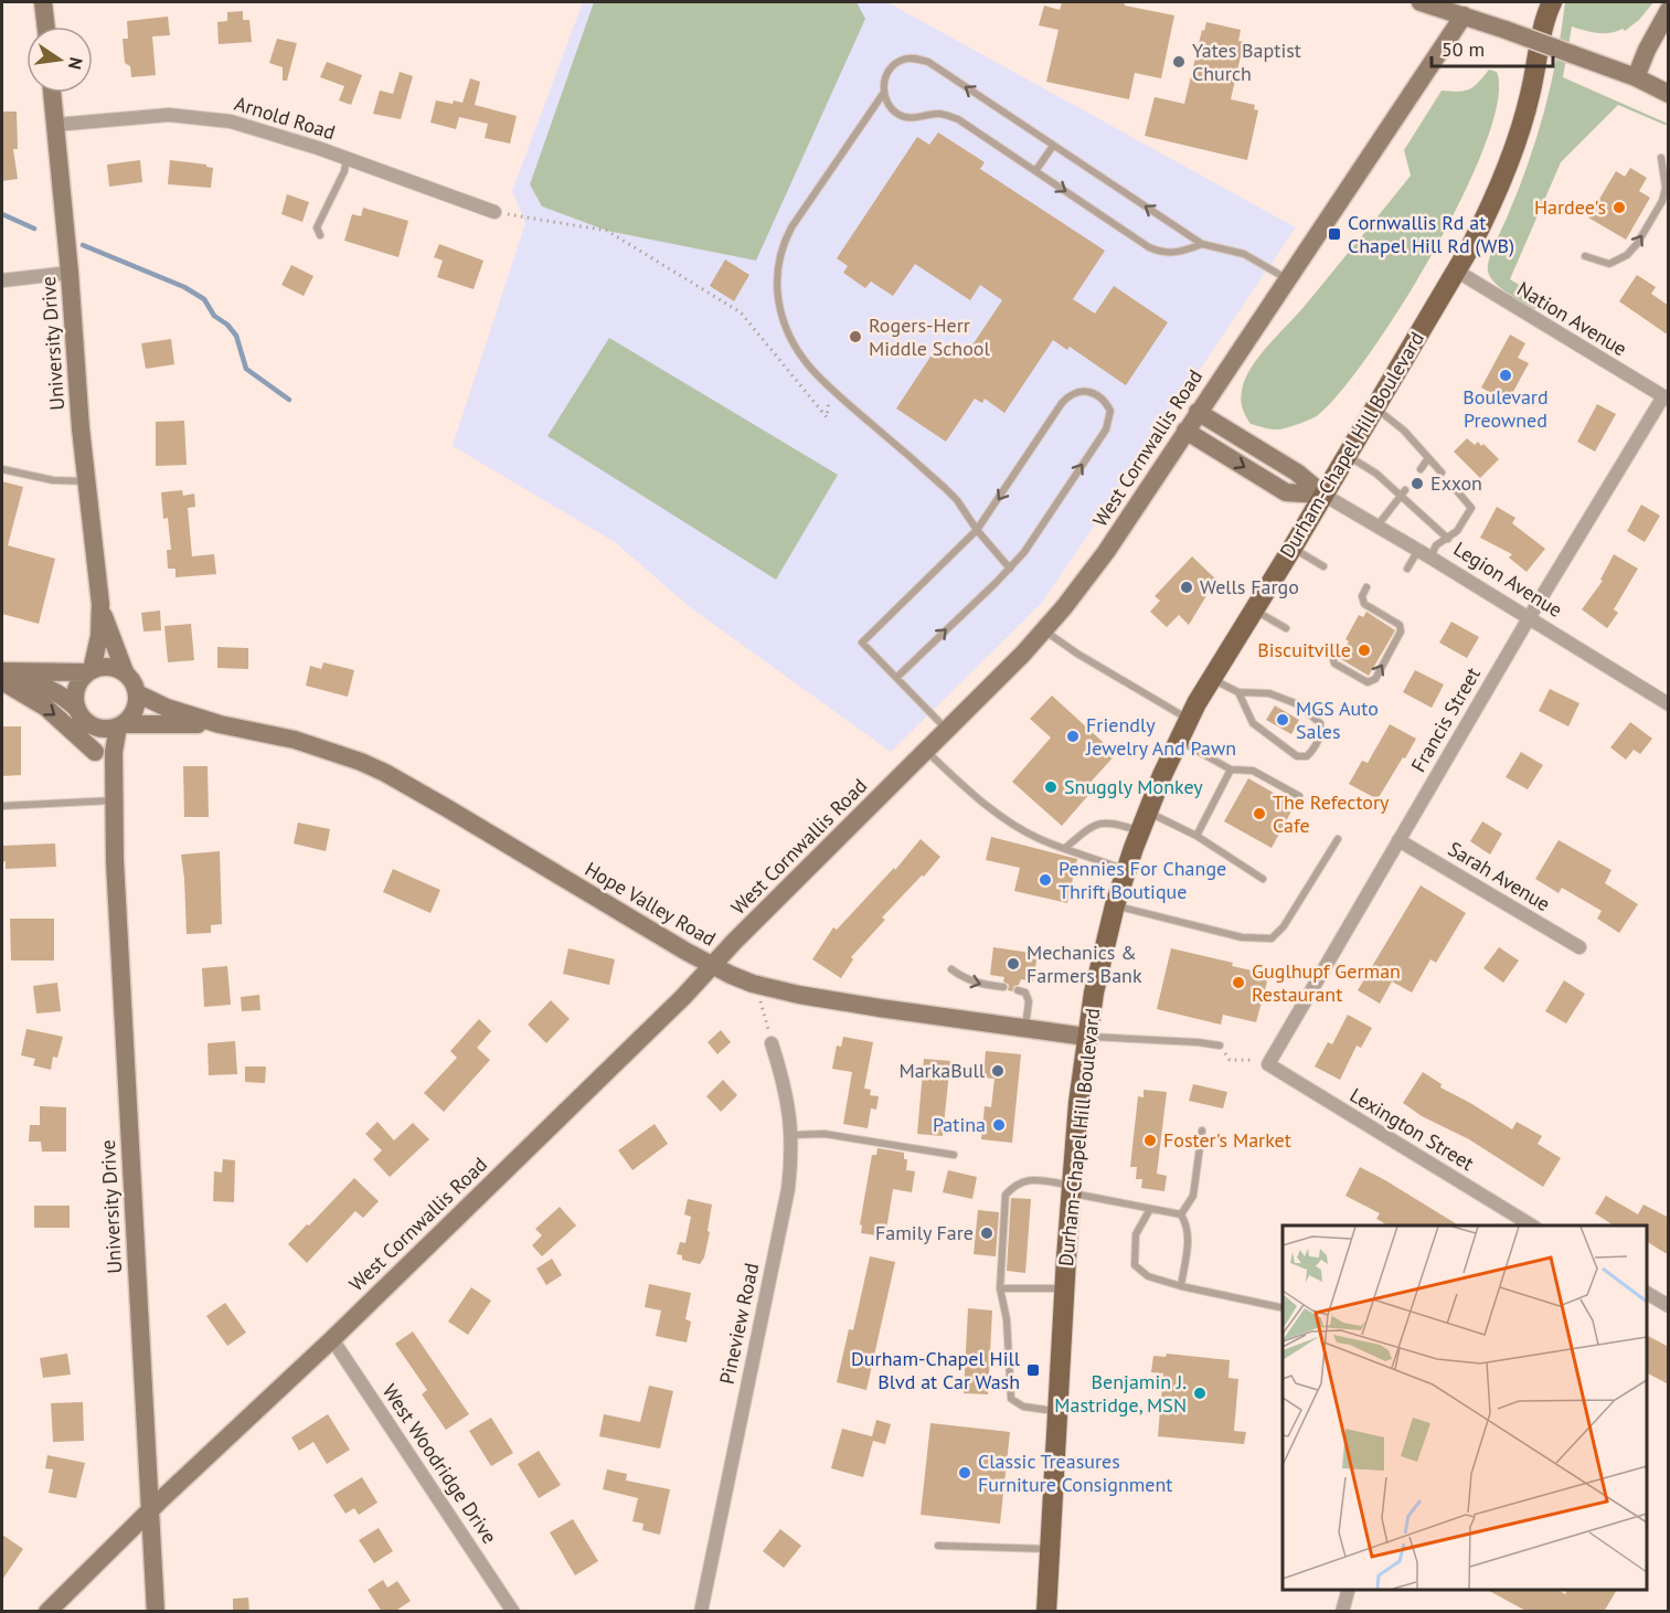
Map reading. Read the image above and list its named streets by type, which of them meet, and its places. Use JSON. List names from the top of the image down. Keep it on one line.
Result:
{"streets":{"main road":["Durham-Chapel Hill Boulevard"],"street":["Arnold Road","Nation Avenue","University Drive","West Cornwallis Road","Legion Avenue","Francis Street","Sarah Avenue","Hope Valley Road","Lexington Street","Pineview Road","West Woodridge Drive"]},"crossings":[["Arnold Road","University Drive"],["Nation Avenue","Durham-Chapel Hill Boulevard"],["Nation Avenue","Francis Street"],["University Drive","West Cornwallis Road"],["University Drive","Hope Valley Road"],["Durham-Chapel Hill Boulevard","Legion Avenue"],["Durham-Chapel Hill Boulevard","Hope Valley Road"],["West Cornwallis Road","Legion Avenue"],["West Cornwallis Road","Hope Valley Road"],["West Cornwallis Road","West Woodridge Drive"],["Legion Avenue","Francis Street"],["Francis Street","Sarah Avenue"],["Francis Street","Lexington Street"]],"places":{"other":["Yates Baptist Church","Hardee's","Rogers-Herr Middle School","Boulevard Preowned","Exxon","Wells Fargo","Biscuitville","MGS Auto Sales","Friendly Jewelry And Pawn","Snuggly Monkey","The Refectory Cafe","Pennies For Change Thrift Boutique","Mechanics & Farmers Bank","Guglhupf German Restaurant","MarkaBull","Patina","Foster's Market","Family Fare","Benjamin J. Mastridge, MSN","Classic Treasures Furniture Consignment"],"transit":["Cornwallis Rd at Chapel Hill Rd (WB)","Durham-Chapel Hill Blvd at Car Wash"]},"scale_bar":"50 m","north":"right"}
